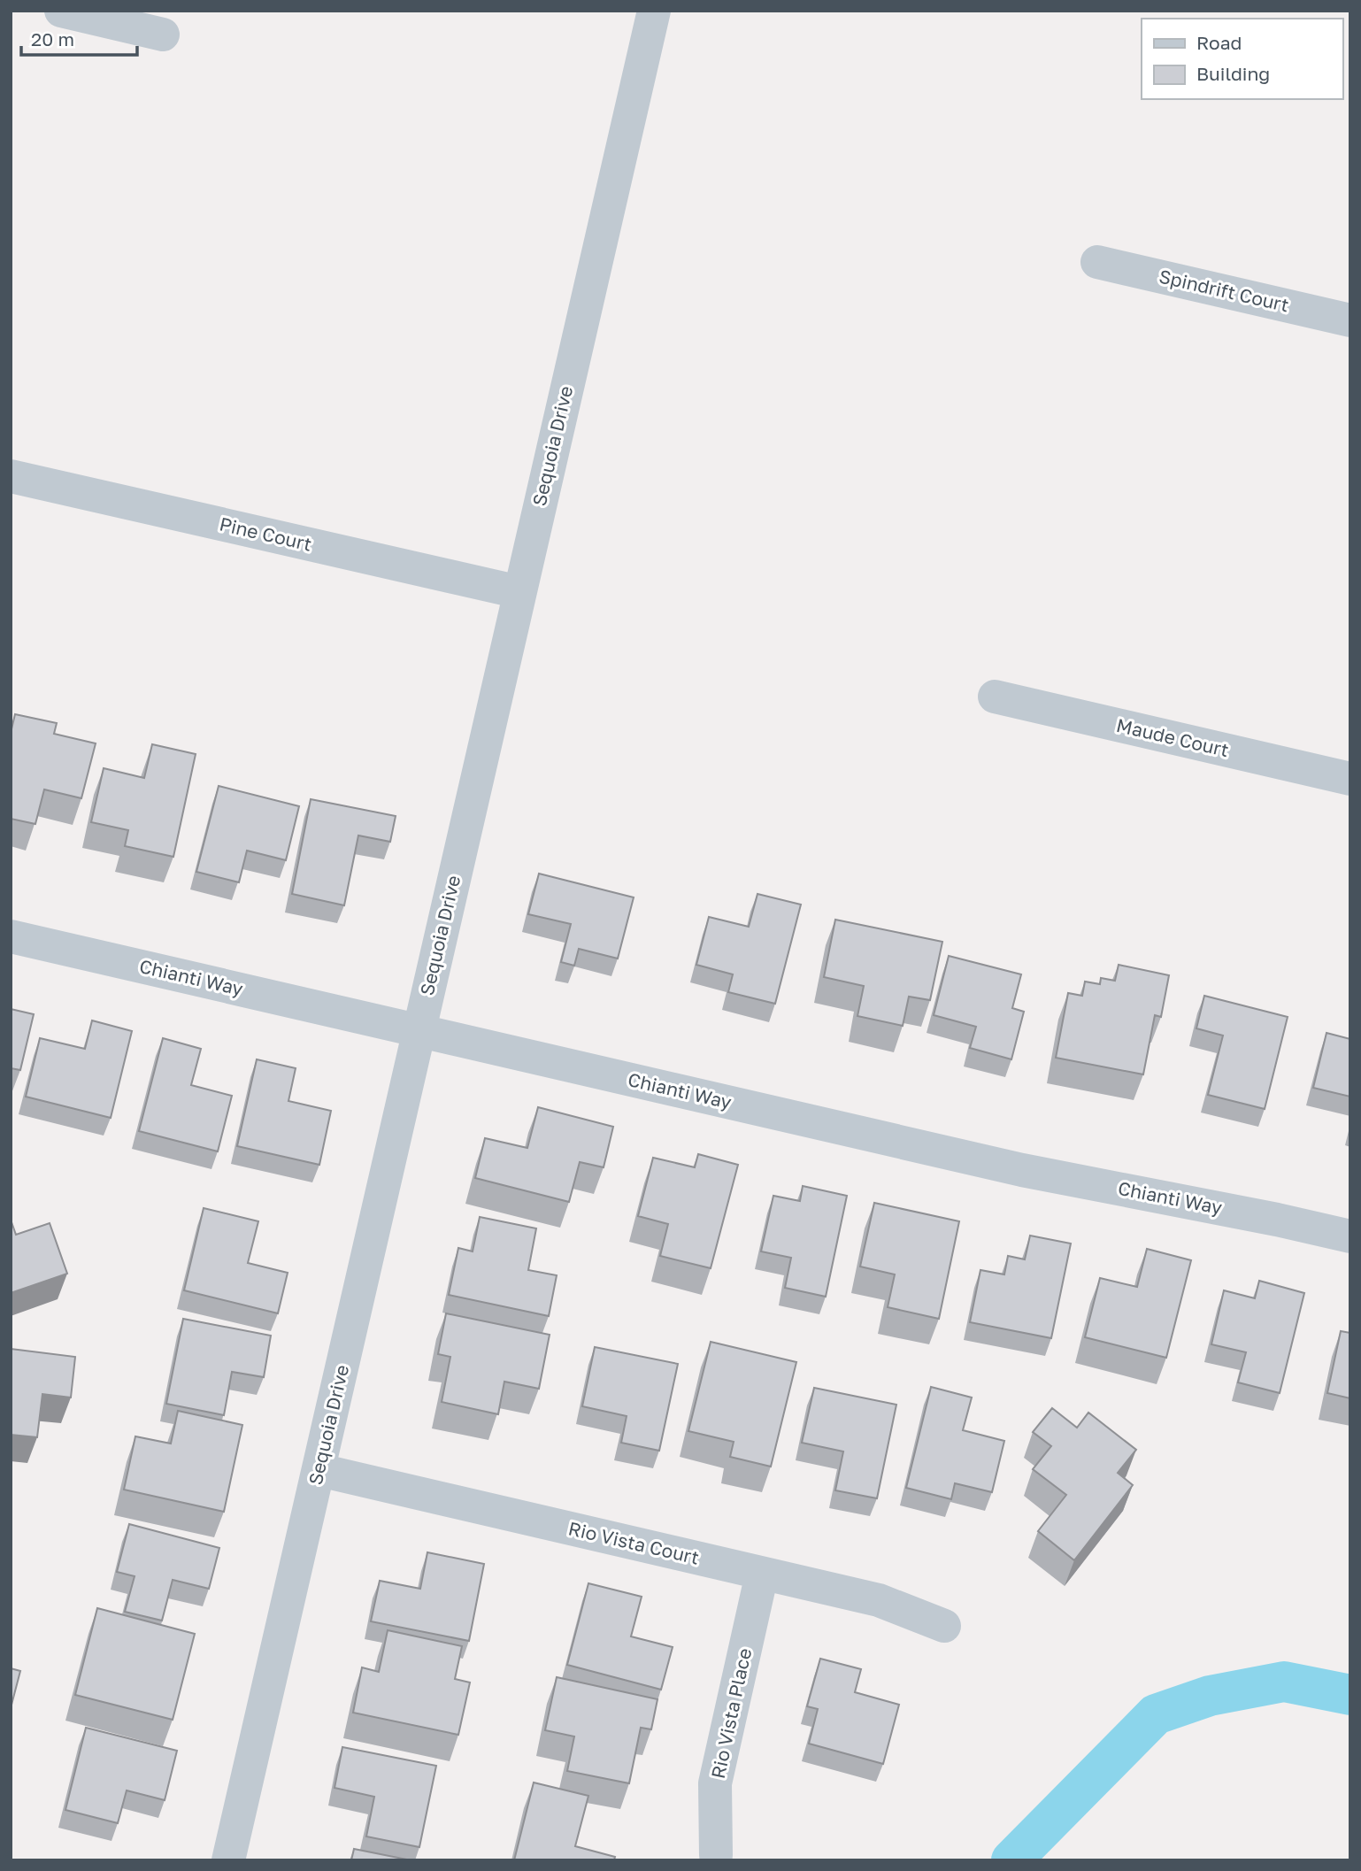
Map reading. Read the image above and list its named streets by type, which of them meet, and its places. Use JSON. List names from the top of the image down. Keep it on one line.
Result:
{"streets":{"street":["Spindrift Court","Sequoia Drive","Pine Court","Maude Court","Chianti Way","Rio Vista Court","Rio Vista Place"]},"crossings":[["Sequoia Drive","Pine Court"],["Sequoia Drive","Chianti Way"],["Sequoia Drive","Rio Vista Court"],["Rio Vista Court","Rio Vista Place"]],"legend":["Road","Building"],"scale_bar":"20 m"}
